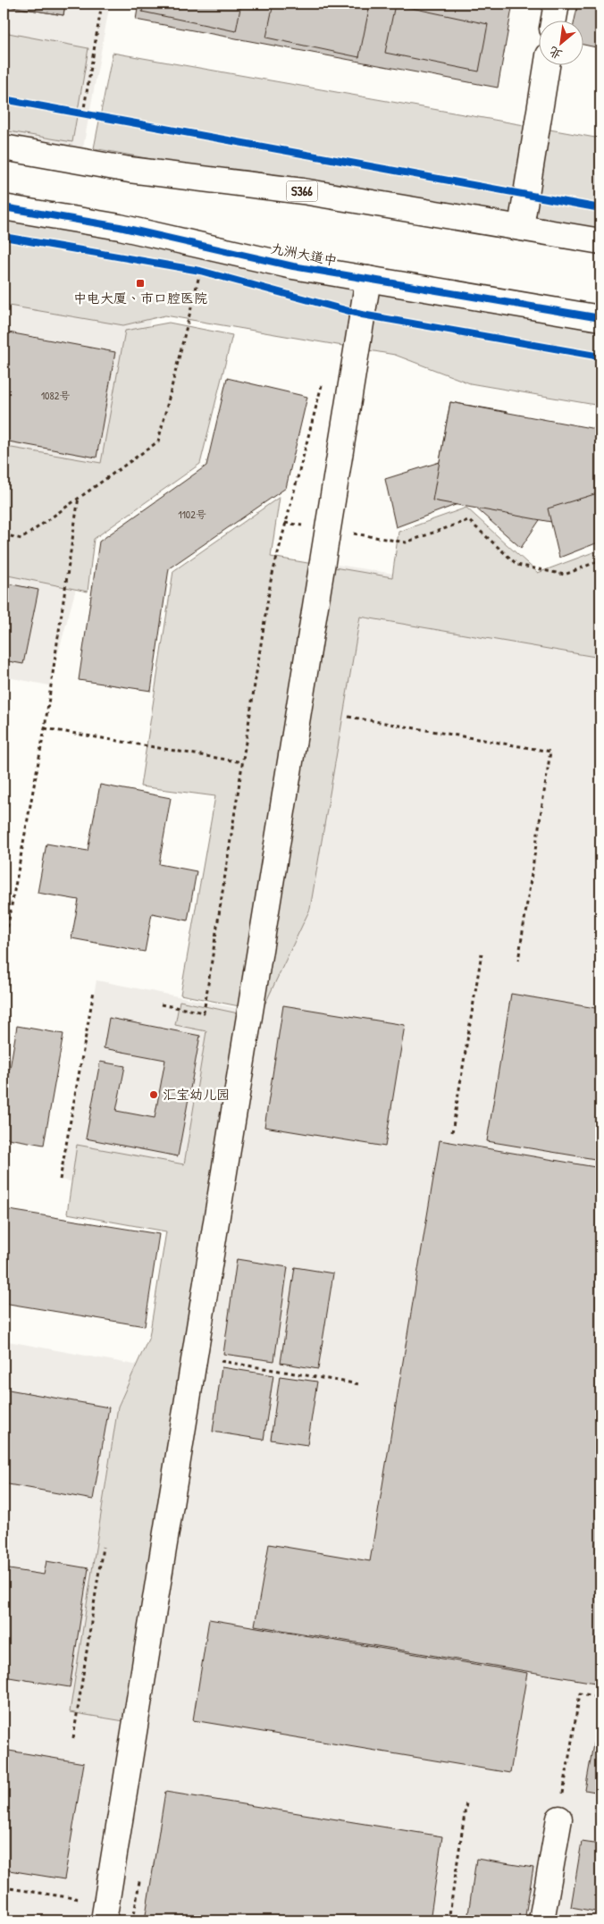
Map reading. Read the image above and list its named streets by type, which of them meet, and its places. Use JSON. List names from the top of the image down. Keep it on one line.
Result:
{"streets":{"street":["S366","九洲大道中"]},"places":{"transit":["中电大厦、市口腔医院"],"other":["汇宝幼儿园"]},"house_numbers":["1082号","1102号"],"north":"bottom left"}
